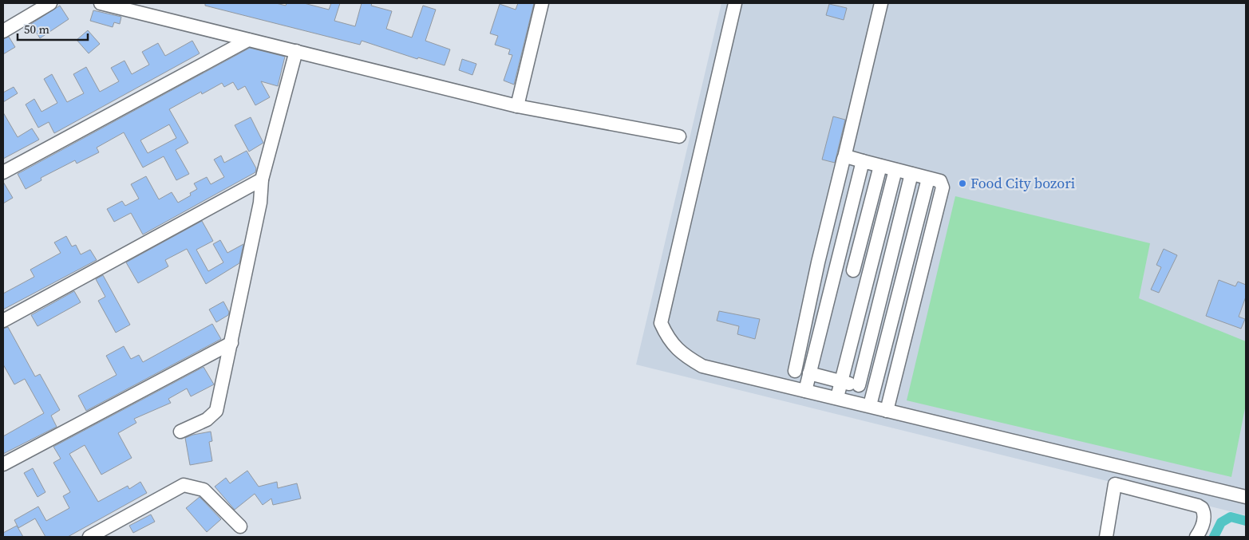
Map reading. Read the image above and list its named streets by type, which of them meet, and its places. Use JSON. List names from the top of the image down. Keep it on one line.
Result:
{"places":["Food City bozori"],"scale_bar":"50 m"}
